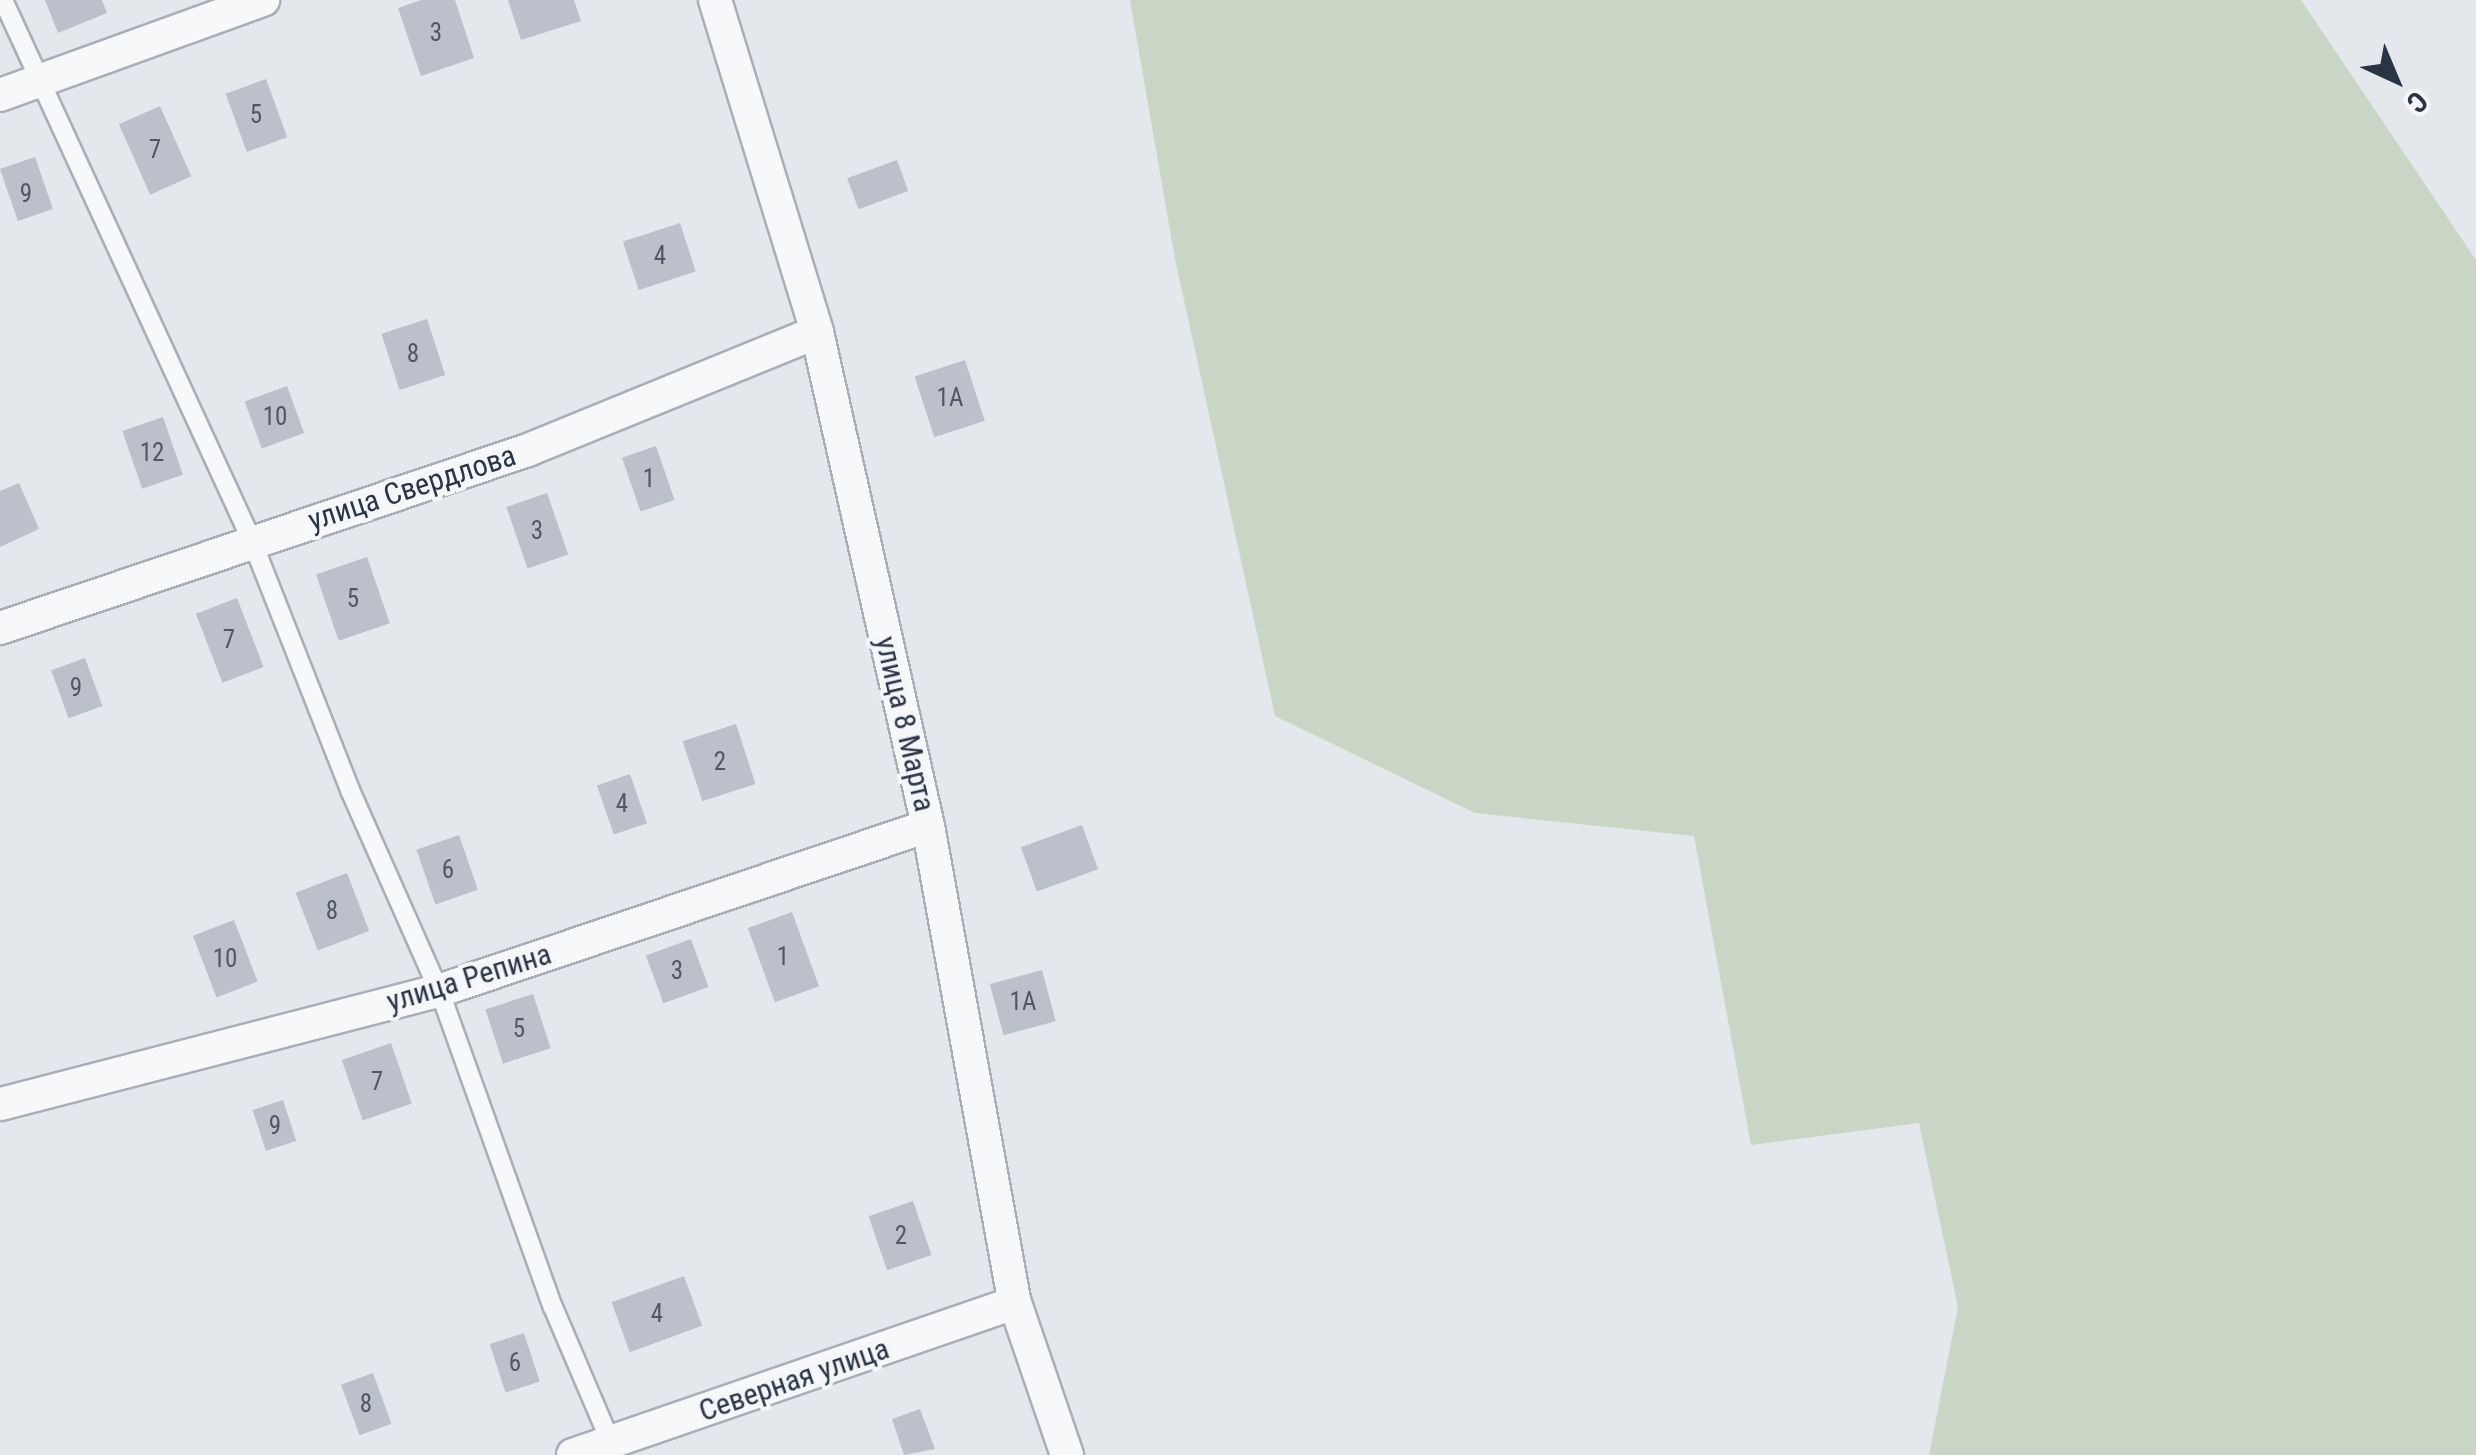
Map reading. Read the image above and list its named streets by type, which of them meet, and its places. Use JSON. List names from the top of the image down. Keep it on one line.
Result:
{"streets":{"street":["улица Свердлова","улица 8 Марта","улица Репина","Северная улица"]},"crossings":[["улица Свердлова","улица 8 Марта"],["улица 8 Марта","улица Репина"],["улица 8 Марта","Северная улица"]],"house_numbers":["3","5","7","9","4","8","1А","10","12","1","3","5","7","9","2","4","6","8","1","10","3","1А","5","7","9","2","4","6","8"],"north":"bottom right"}
